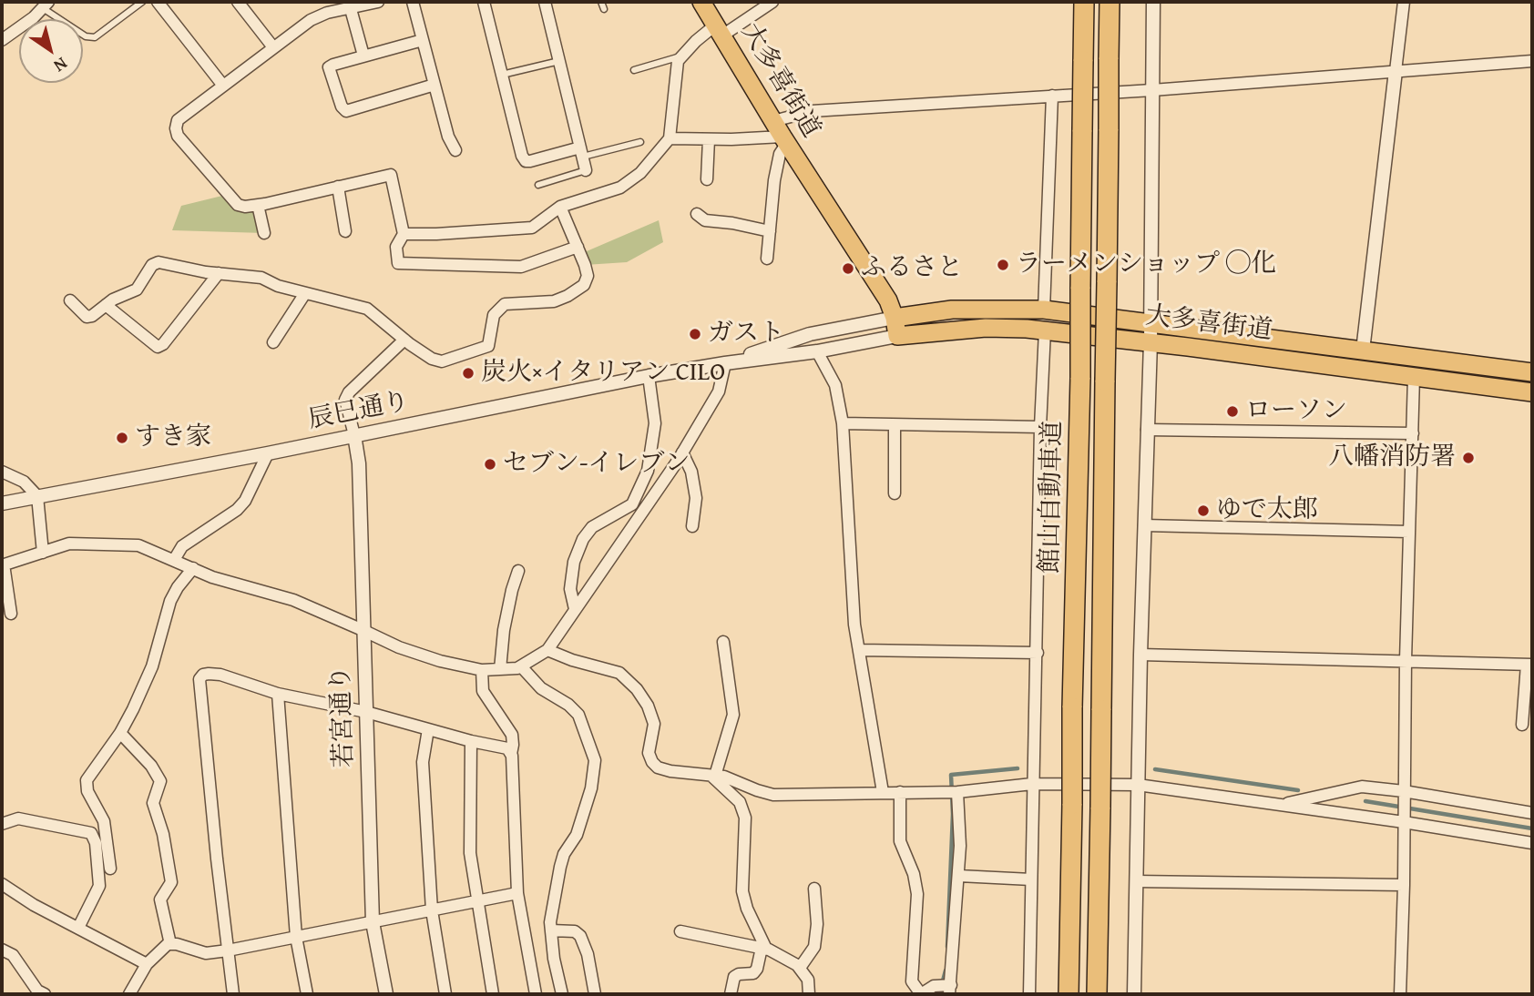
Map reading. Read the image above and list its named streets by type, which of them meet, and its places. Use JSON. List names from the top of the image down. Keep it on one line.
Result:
{"streets":{"highway":["大多喜街道","館山自動車道"],"street":["辰巳通り","若宮通り"]},"crossings":[["大多喜街道","辰巳通り"],["辰巳通り","若宮通り"]],"places":["ラーメンショップ ◯化","ふるさと","ガスト","炭火×イタリアン CILO","ローソン","すき家","八幡消防署","セブン-イレブン","ゆで太郎"],"north":"bottom right"}
